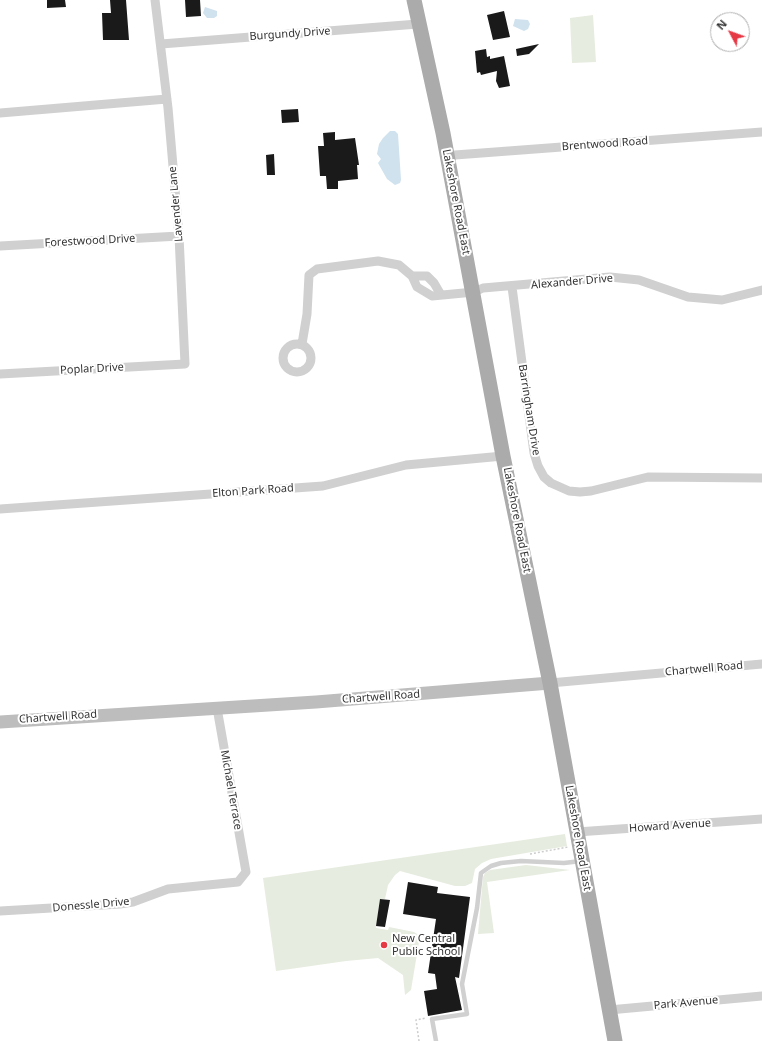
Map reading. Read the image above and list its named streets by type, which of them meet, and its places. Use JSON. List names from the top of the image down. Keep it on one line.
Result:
{"streets":{"main road":["Lakeshore Road East"],"street":["Burgundy Drive","Brentwood Road","Lavender Lane","Forestwood Drive","Alexander Drive","Poplar Drive","Barringham Drive","Elton Park Road","Chartwell Road","Michael Terrace","Howard Avenue","Donessle Drive","Park Avenue"]},"crossings":[["Burgundy Drive","Lakeshore Road East"],["Burgundy Drive","Lavender Lane"],["Brentwood Road","Lakeshore Road East"],["Lakeshore Road East","Alexander Drive"],["Lakeshore Road East","Elton Park Road"],["Lakeshore Road East","Chartwell Road"],["Lakeshore Road East","Howard Avenue"],["Lakeshore Road East","Park Avenue"],["Lavender Lane","Forestwood Drive"],["Lavender Lane","Poplar Drive"],["Alexander Drive","Barringham Drive"],["Chartwell Road","Michael Terrace"],["Michael Terrace","Donessle Drive"]],"places":["New Central Public School"],"north":"top left"}
